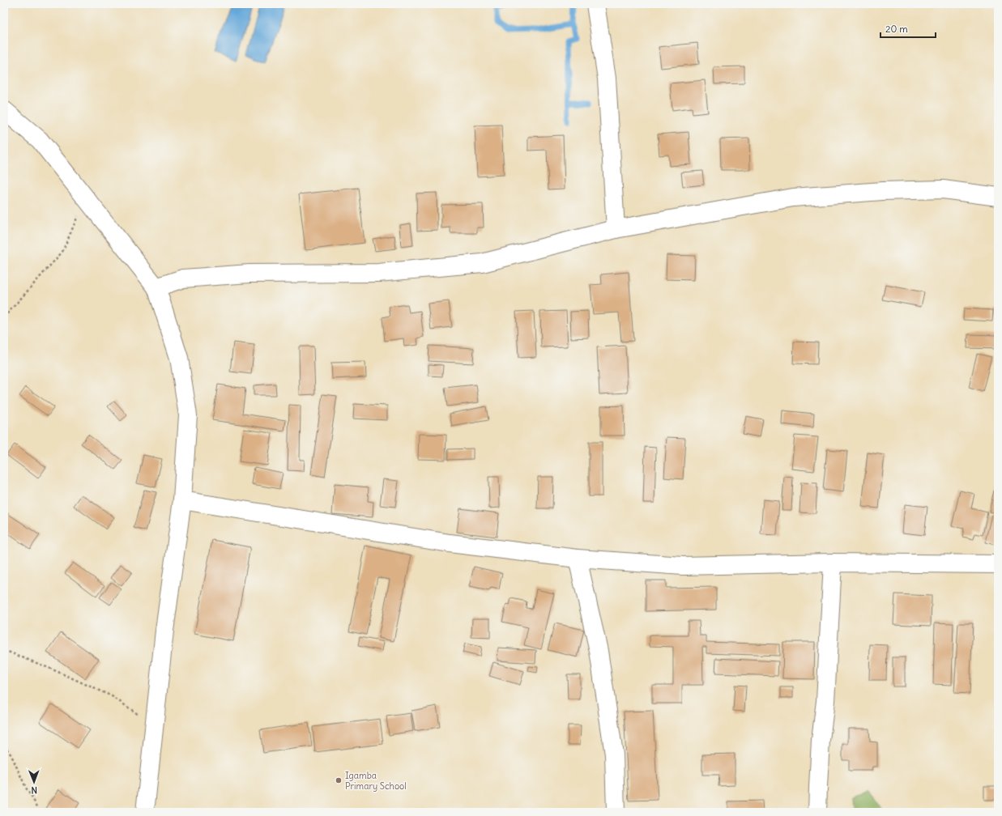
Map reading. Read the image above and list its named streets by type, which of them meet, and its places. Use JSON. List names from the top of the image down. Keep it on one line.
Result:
{"places":["Igamba Primary School"],"scale_bar":"20 m","north":"bottom"}
